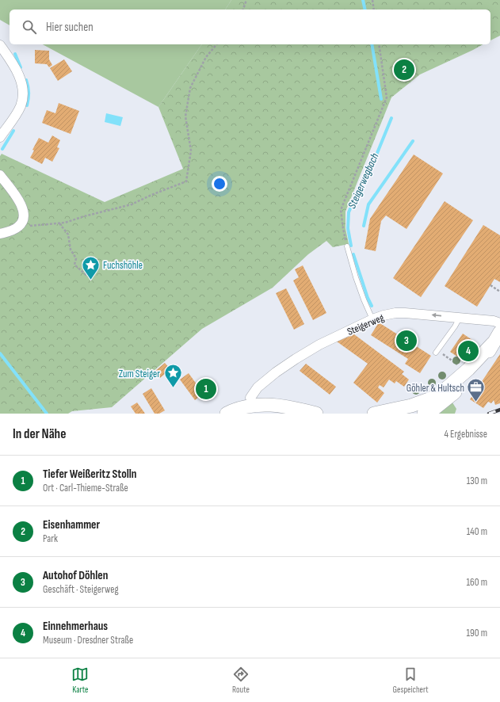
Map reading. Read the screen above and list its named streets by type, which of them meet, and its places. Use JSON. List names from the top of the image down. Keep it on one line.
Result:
{"streets":{"street":["Steigerweg"]},"water":["Steigerwegbach"],"places":{"place":["Fuchshöhle","Zum Steiger"],"office":["Göhler & Hultsch"]},"page":{"search":"Hier suchen","pins":["2","3","4","1"],"heading":["In der Nähe","4 Ergebnisse"],"list":[{"mark":"1","name":"Tiefer Weißeritz Stolln","note":"Ort · Carl-Thieme-Straße","value":"130 m"},{"mark":"2","name":"Eisenhammer","note":"Park","value":"140 m"},{"mark":"3","name":"Autohof Döhlen","note":"Geschäft · Steigerweg","value":"160 m"},{"mark":"4","name":"Einnehmerhaus","note":"Museum · Dresdner Straße","value":"190 m"}],"nav":["Karte","Route","Gespeichert"]}}
